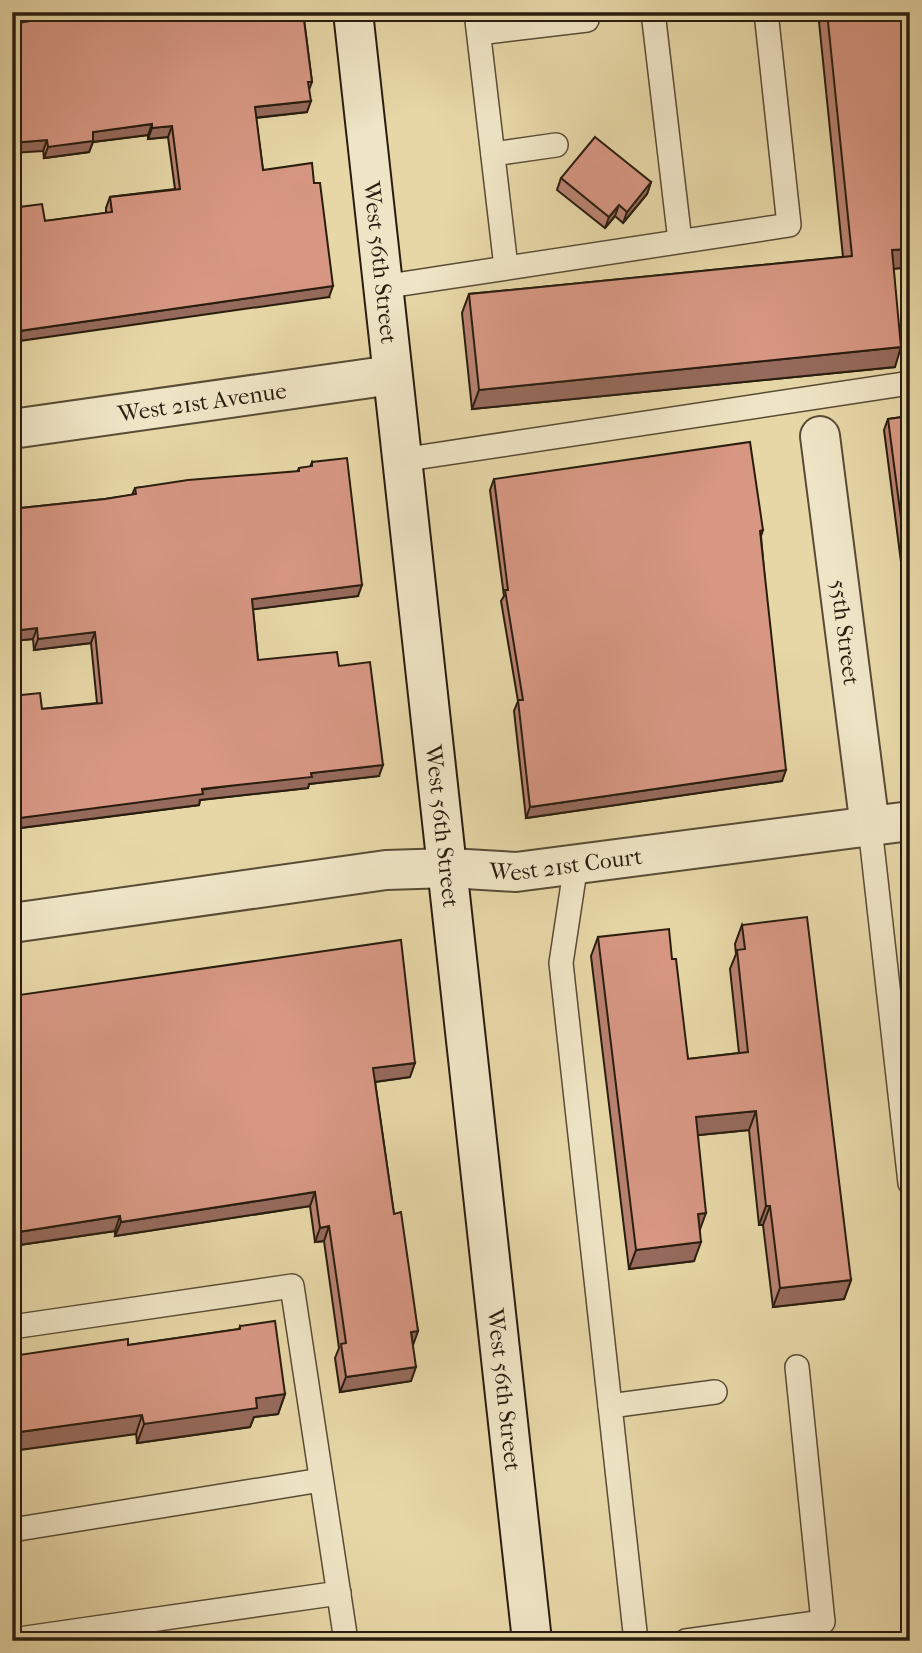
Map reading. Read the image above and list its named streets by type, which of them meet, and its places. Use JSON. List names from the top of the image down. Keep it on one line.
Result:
{"streets":{"street":["West 56th Street","West 21st Avenue","55th Street","West 21st Court"]},"crossings":[["West 56th Street","West 21st Avenue"],["West 56th Street","West 21st Court"],["55th Street","West 21st Court"]]}
